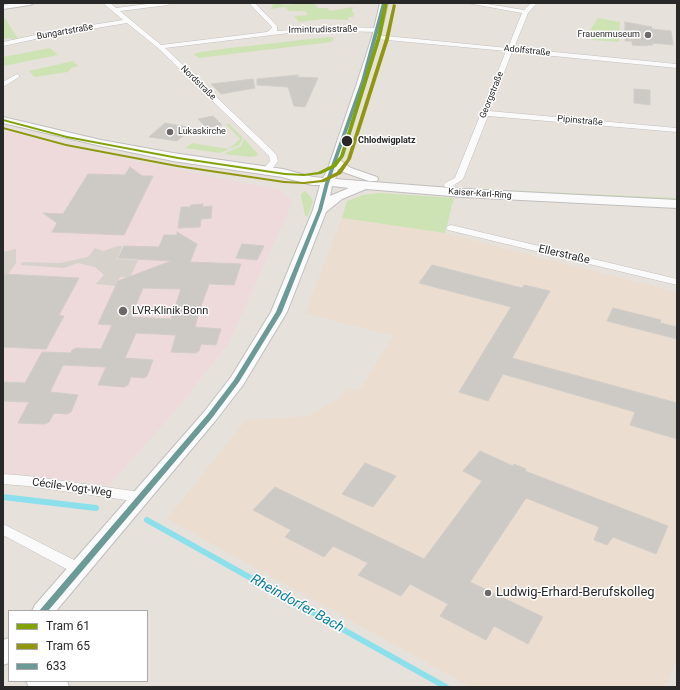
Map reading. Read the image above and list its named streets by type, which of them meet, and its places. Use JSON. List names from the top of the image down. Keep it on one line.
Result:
{"streets":{"main road":["Kaiser-Karl-Ring"],"street":["Irmintrudisstraße","Bungartstraße","Adolfstraße","Nordstraße","Georgstraße","Pipinstraße","Ellerstraße","Cécile-Vogt-Weg"]},"crossings":[["Irmintrudisstraße","Adolfstraße"],["Irmintrudisstraße","Nordstraße"],["Bungartstraße","Nordstraße"],["Adolfstraße","Georgstraße"],["Nordstraße","Kaiser-Karl-Ring"],["Georgstraße","Pipinstraße"],["Georgstraße","Kaiser-Karl-Ring"]],"water":["Rheindorfer Bach"],"places":["Frauenmuseum","Lukaskirche","Chlodwigplatz","LVR-Klinik Bonn","Ludwig-Erhard-Berufskolleg"],"lines":["tram line 61","transit line 633","tram line 65"],"legend":["Tram 61","Tram 65","633"]}
